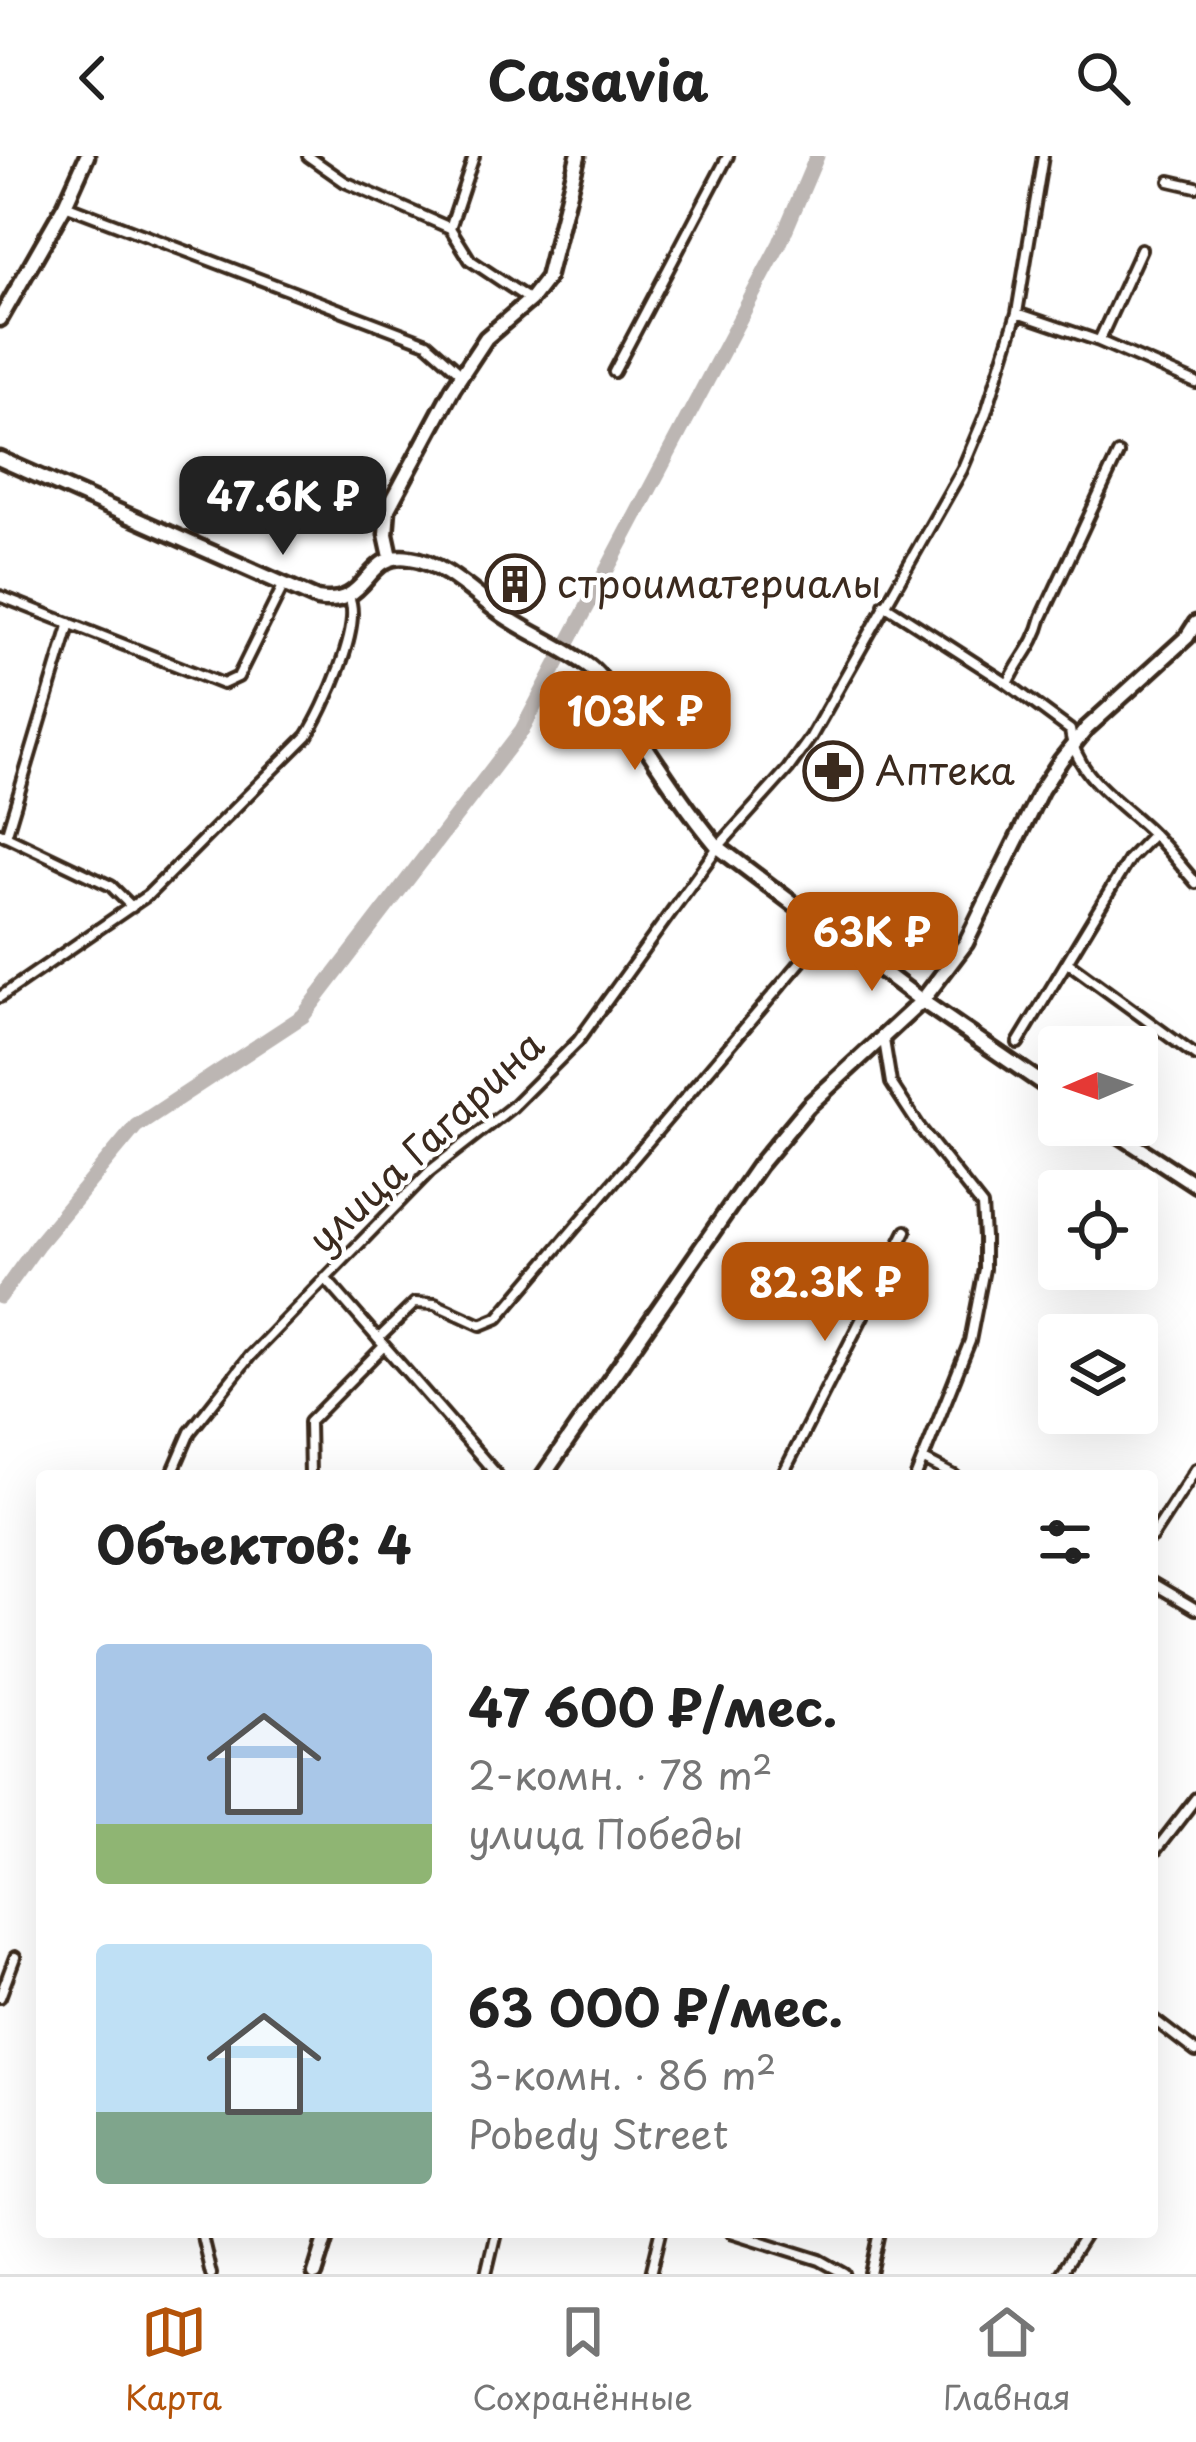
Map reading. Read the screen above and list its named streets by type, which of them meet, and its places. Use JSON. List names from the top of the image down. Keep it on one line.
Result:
{"streets":{"street":["улица Гагарина"]},"places":{"building":["строиматериалы"],"pharmacy":["Аптека"]},"north":"left","page":{"header":"Casavia","price":["47.6K ₽","103K ₽","63K ₽","82.3K ₽"],"heading":"Объектов: 4","list":[{"name":"47 600 ₽/мес.","note":"2-комн. · 78 m² · улица Победы"},{"name":"63 000 ₽/мес.","note":"3-комн. · 86 m² · Pobedy Street"}],"tabs":["Карта","Сохранённые","Главная"]}}
